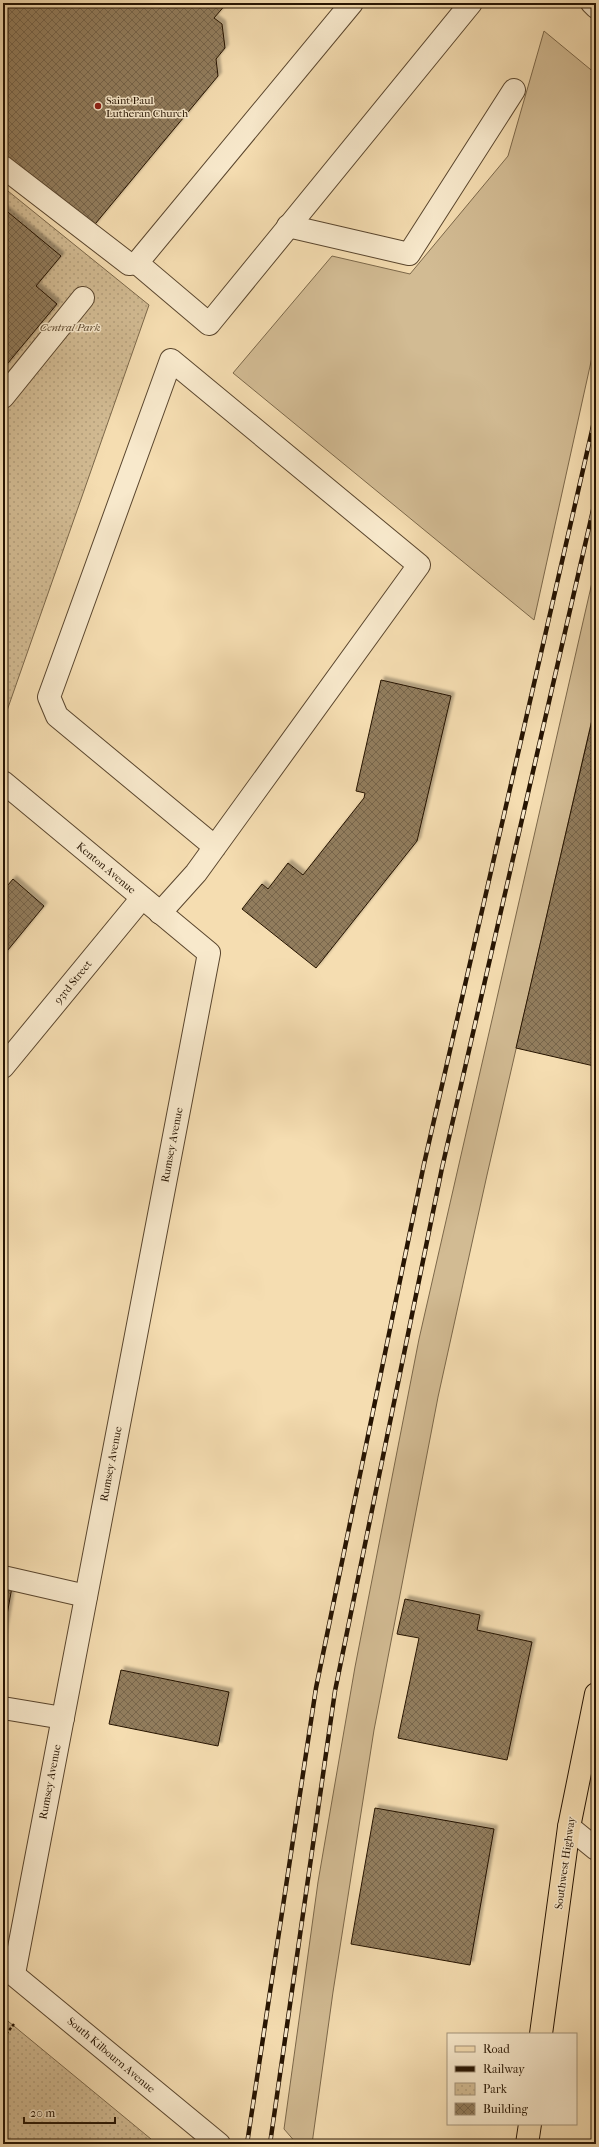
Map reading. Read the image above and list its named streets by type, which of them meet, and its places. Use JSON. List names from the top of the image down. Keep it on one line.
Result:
{"streets":{"main road":["Southwest Highway"],"street":["Kenton Avenue","93rd Street","Rumsey Avenue","South Kilbourn Avenue"]},"crossings":[["Kenton Avenue","93rd Street"],["Kenton Avenue","Rumsey Avenue"],["Rumsey Avenue","South Kilbourn Avenue"]],"parks":["Central Park"],"places":["Saint Paul Lutheran Church"],"legend":["Road","Railway","Park","Building"],"scale_bar":"20 m"}
